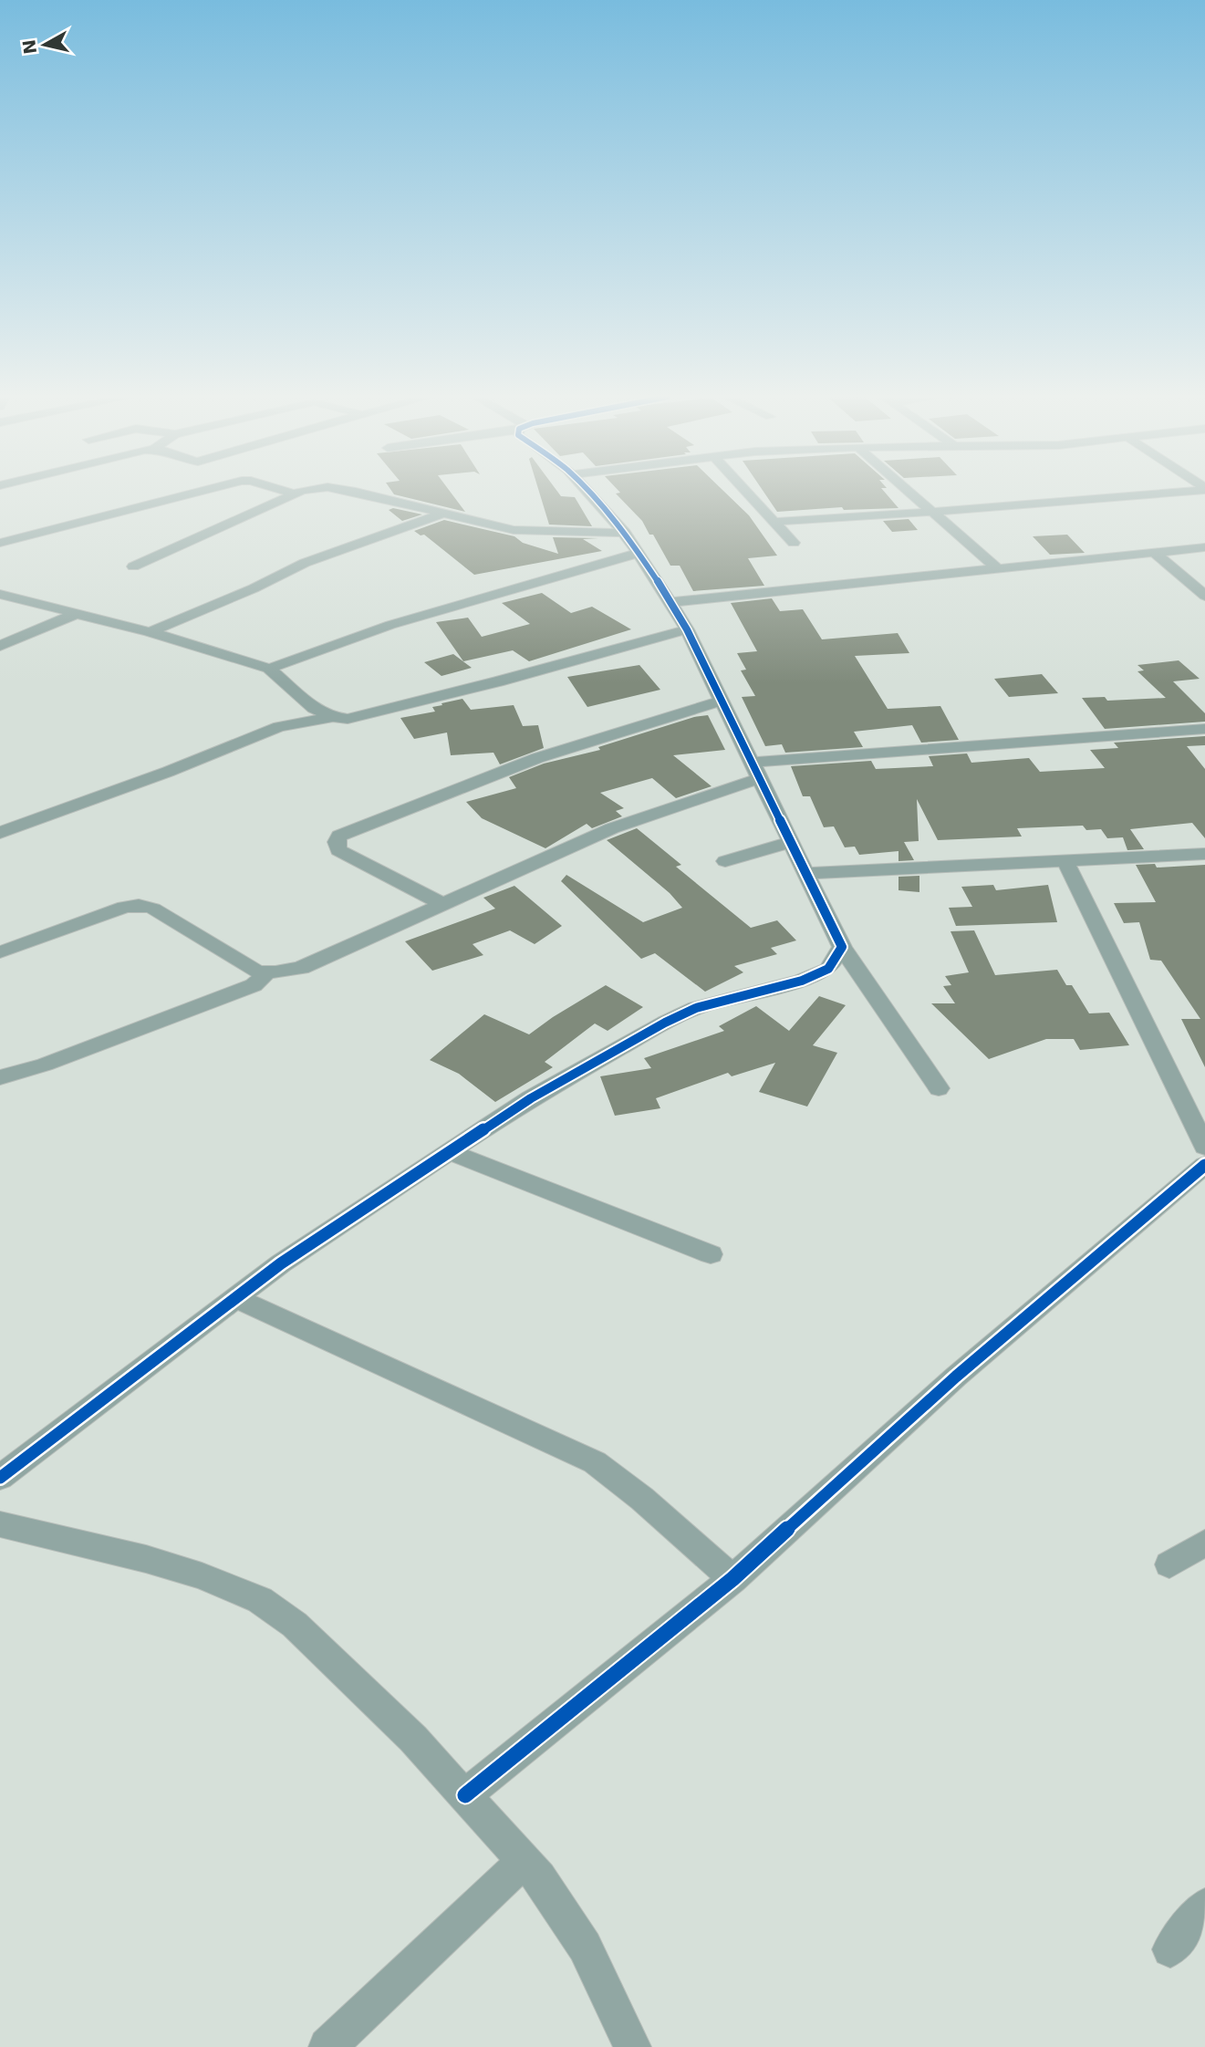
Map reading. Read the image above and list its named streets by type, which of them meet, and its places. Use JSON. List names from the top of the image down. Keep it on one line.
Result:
{"north":"left"}
